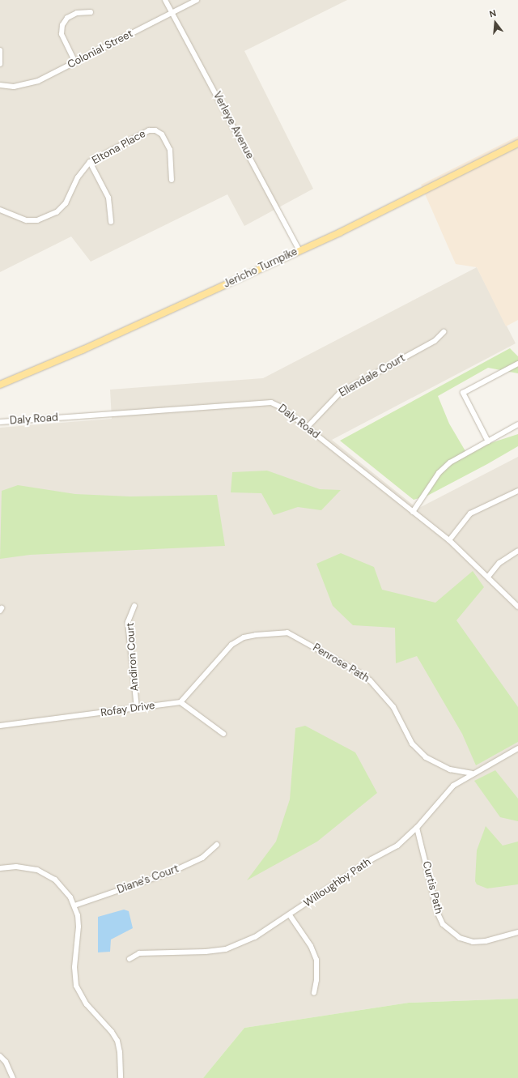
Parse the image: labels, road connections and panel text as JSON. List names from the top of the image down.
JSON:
{
  "streets": {
    "main road": ["Jericho Turnpike"],
    "street": [
      "Colonial Street",
      "Verleye Avenue",
      "Eltona Place",
      "Ellendale Court",
      "Daly Road",
      "Andiron Court",
      "Penrose Path",
      "Rofay Drive",
      "Diane's Court",
      "Willoughby Path",
      "Curtis Path"
    ]
  },
  "crossings": [
    ["Colonial Street", "Verleye Avenue"],
    ["Verleye Avenue", "Jericho Turnpike"],
    ["Ellendale Court", "Daly Road"],
    ["Andiron Court", "Rofay Drive"],
    ["Penrose Path", "Rofay Drive"],
    ["Penrose Path", "Willoughby Path"],
    ["Willoughby Path", "Curtis Path"]
  ],
  "north": "top"
}
